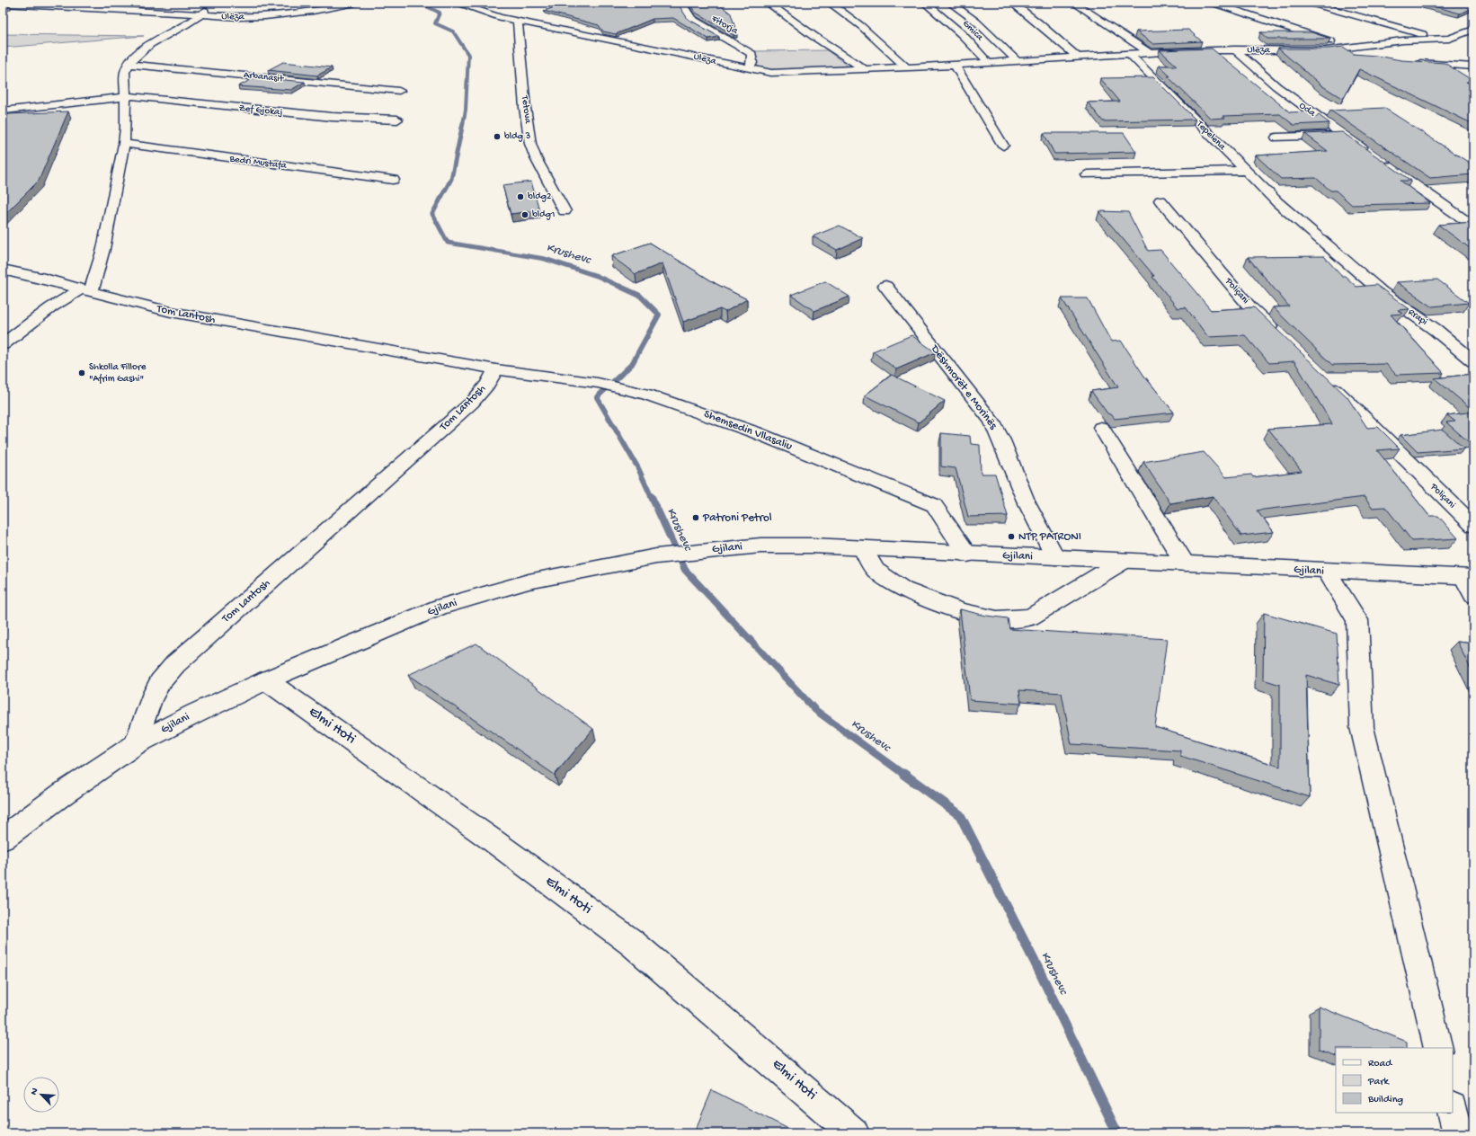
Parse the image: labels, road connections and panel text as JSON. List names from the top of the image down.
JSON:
{
  "streets": {
    "street": [
      "Ulëza",
      "Fitorja",
      "Gmica",
      "Arbanasit",
      "Tetova",
      "Oda",
      "Zef Gjokaj",
      "Tepelena",
      "Bedri Mustafa",
      "Poliçani",
      "Tom Lantosh",
      "Rrapi",
      "Dëshmorët e Morinës",
      "Shemsedin Vllasaliu",
      "Gjilani",
      "Elmi Hoti"
    ]
  },
  "crossings": [
    ["Ulëza", "Fitorja"],
    ["Ulëza", "Gmica"],
    ["Ulëza", "Tetova"],
    ["Ulëza", "Oda"],
    ["Ulëza", "Tepelena"],
    ["Tepelena", "Rrapi"],
    ["Tom Lantosh", "Shemsedin Vllasaliu"],
    ["Tom Lantosh", "Gjilani"],
    ["Dëshmorët e Morinës", "Gjilani"],
    ["Shemsedin Vllasaliu", "Gjilani"],
    ["Gjilani", "Elmi Hoti"]
  ],
  "water": ["Krushevc"],
  "places": [
    "bldg 3",
    "bldg2",
    "bldg1",
    "Shkolla Fillore \"Afrim Gashi\"",
    "Patroni Petrol",
    "NTP PATRONI"
  ],
  "legend": ["Road", "Park", "Building"],
  "north": "top left"
}
